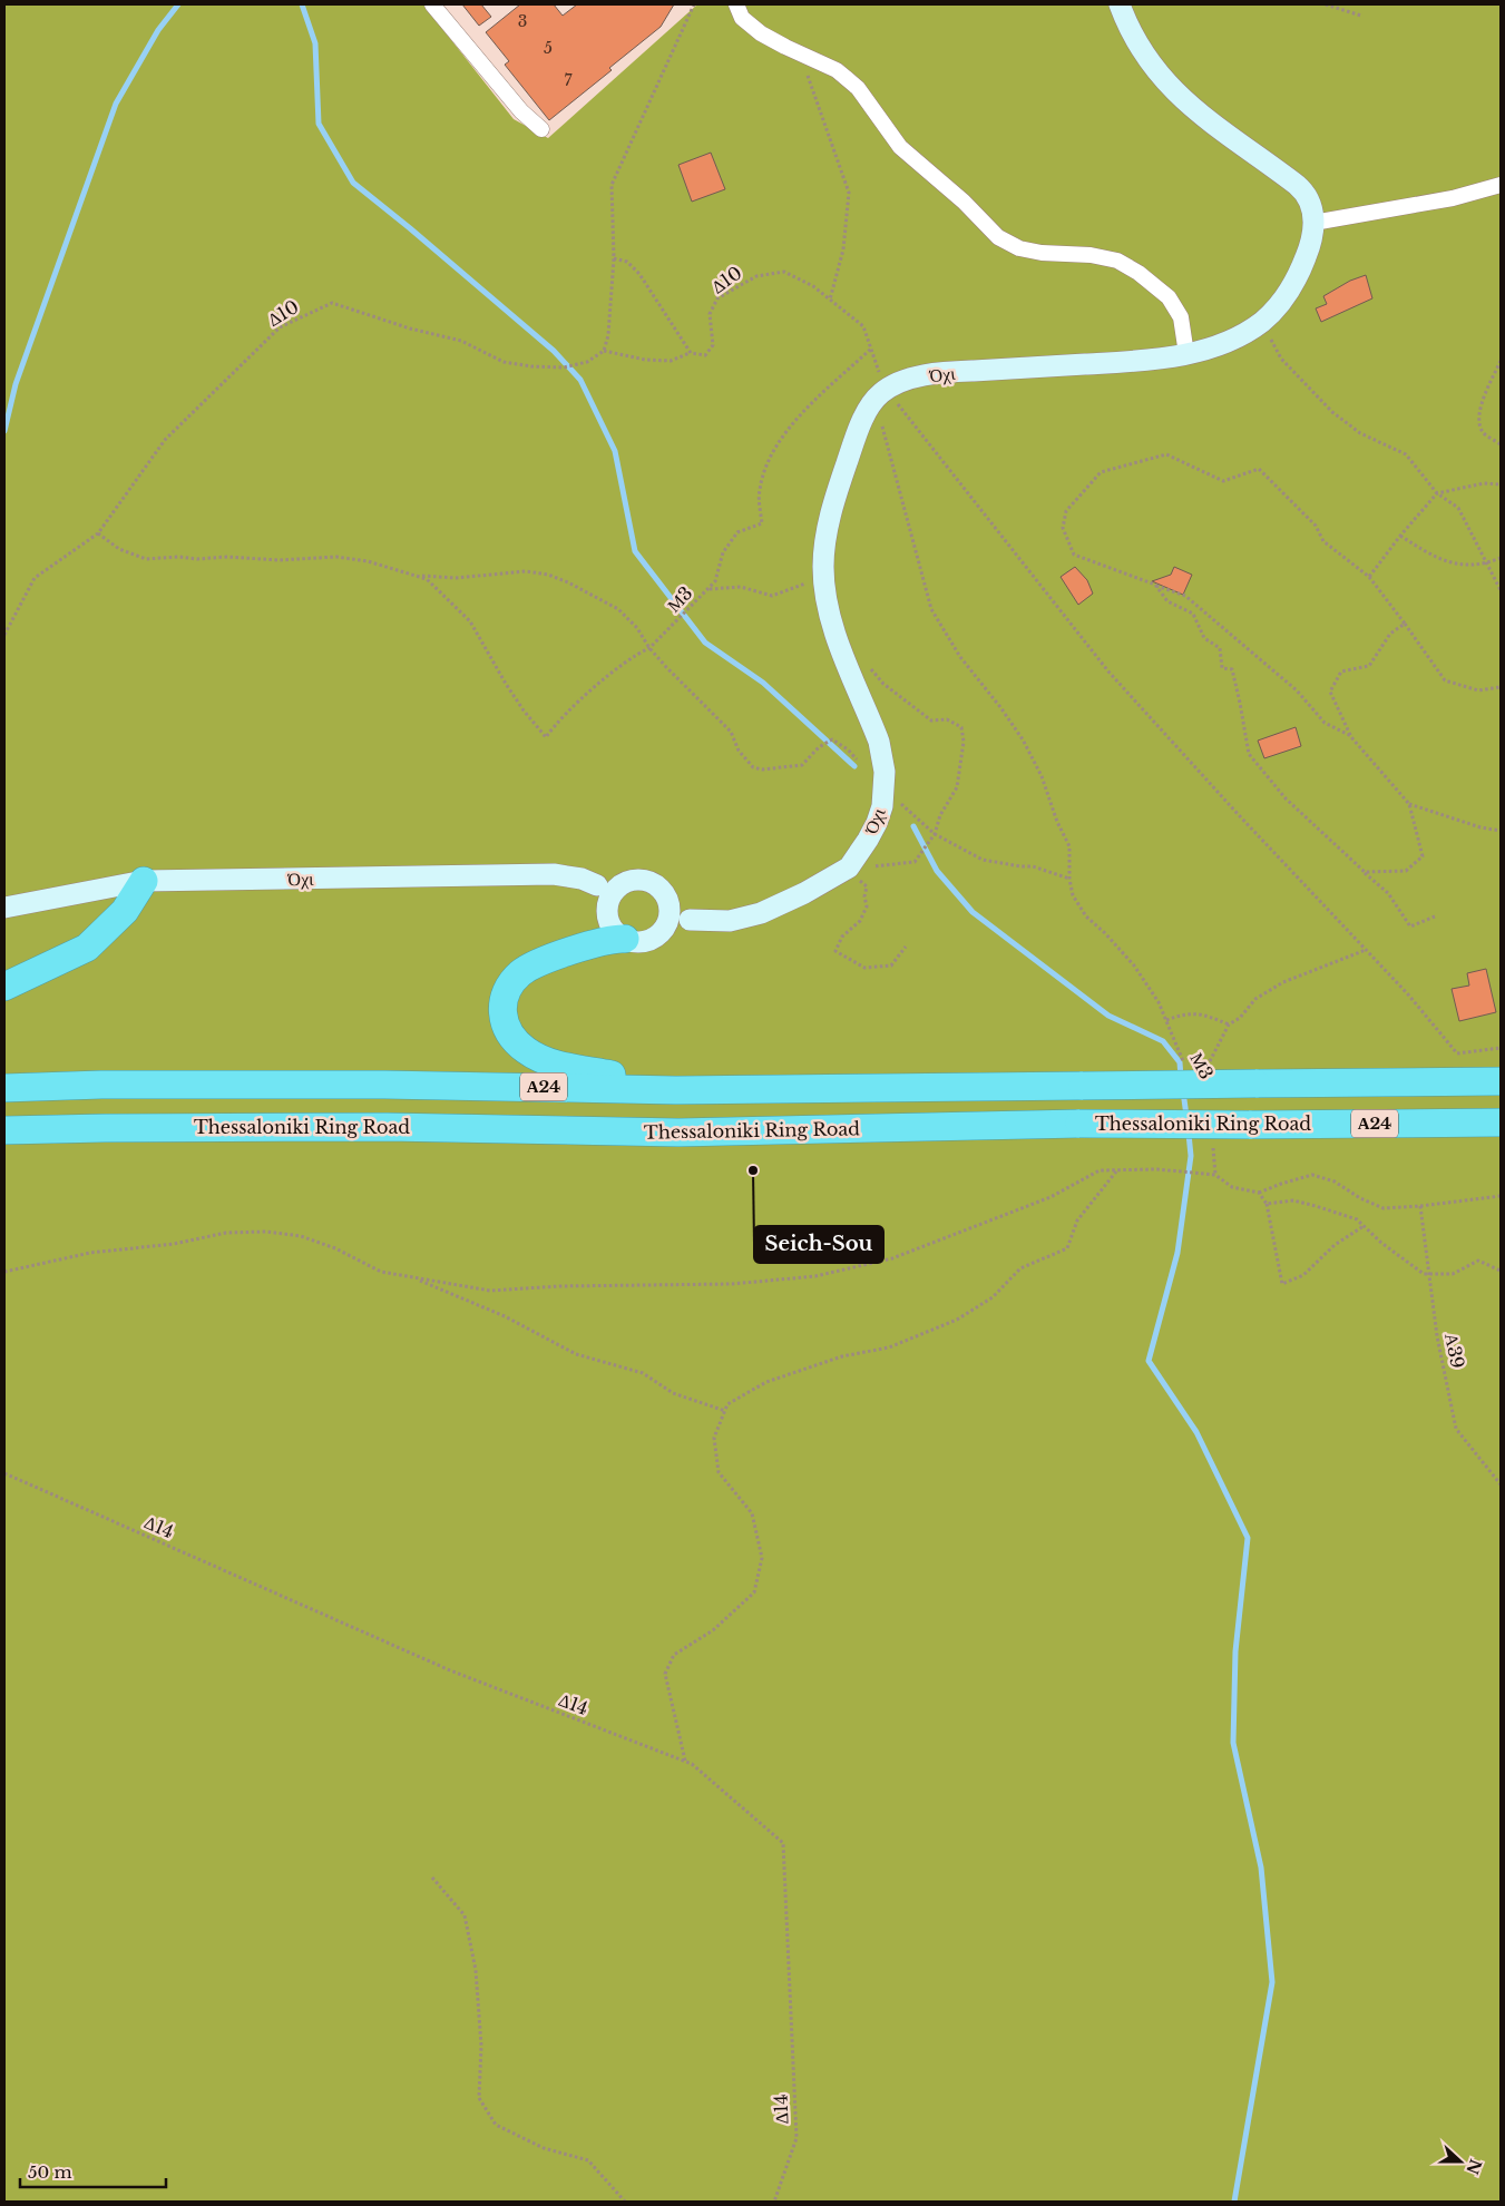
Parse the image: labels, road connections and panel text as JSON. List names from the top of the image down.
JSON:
{
  "streets": {
    "highway": ["Α24", "Thessaloniki Ring Road"],
    "main road": ["Όχι"],
    "path": [
      "Δ10",
      "Μ3",
      "Α39",
      "Δ14"
    ]
  },
  "crossings": [
    ["Δ10", "Όχι"],
    ["Δ10", "Μ3"]
  ],
  "places": ["Seich-Sou"],
  "house_numbers": ["3", "5", "7"],
  "scale_bar": "50 m",
  "north": "right"
}
